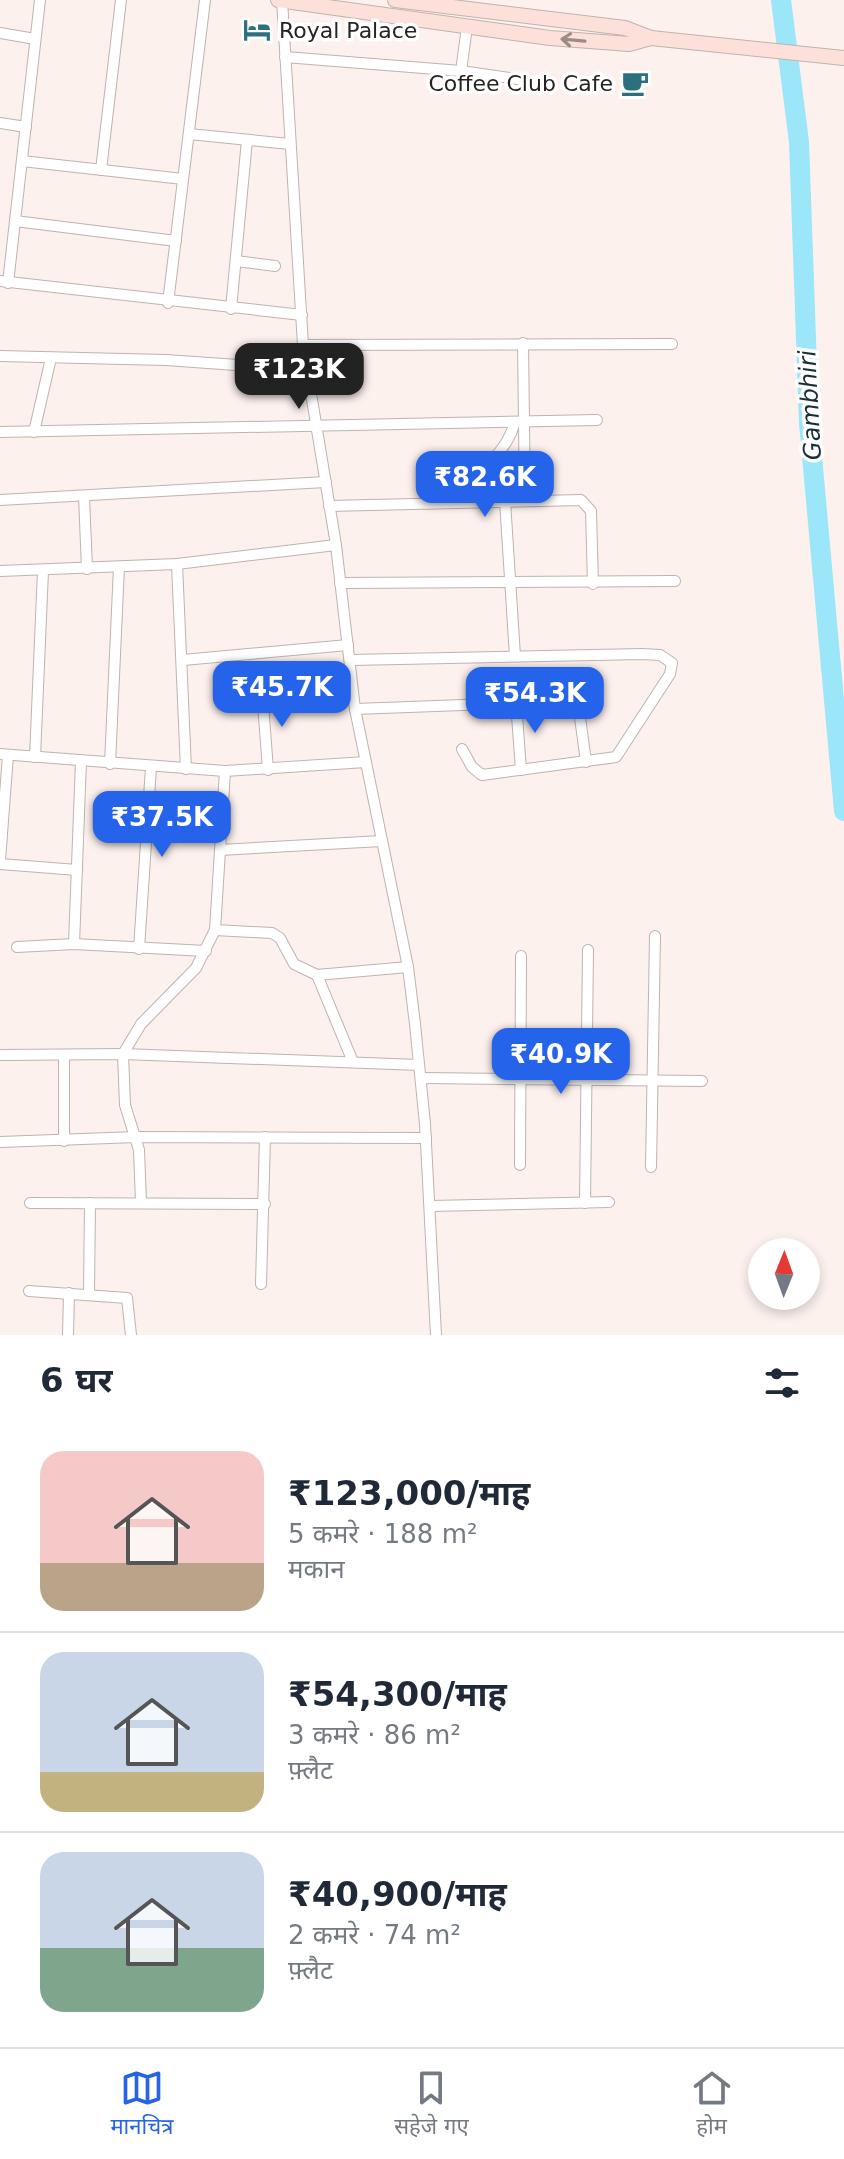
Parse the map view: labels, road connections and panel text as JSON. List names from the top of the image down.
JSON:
{
  "water": ["Gambhiri"],
  "places": {
    "hotel": ["Royal Palace"],
    "cafe": ["Coffee Club Cafe"]
  },
  "north": "top",
  "page": {
    "price": [
      "₹123K",
      "₹82.6K",
      "₹45.7K",
      "₹54.3K",
      "₹37.5K",
      "₹40.9K"
    ],
    "heading": "6 घर",
    "list": [
      {
        "name": "₹123,000/माह",
        "note": "5 कमरे · 188 m² · मकान"
      },
      {
        "name": "₹54,300/माह",
        "note": "3 कमरे · 86 m² · फ़्लैट"
      },
      {
        "name": "₹40,900/माह",
        "note": "2 कमरे · 74 m² · फ़्लैट"
      }
    ],
    "tabs": ["मानचित्र", "सहेजे गए", "होम"]
  }
}
